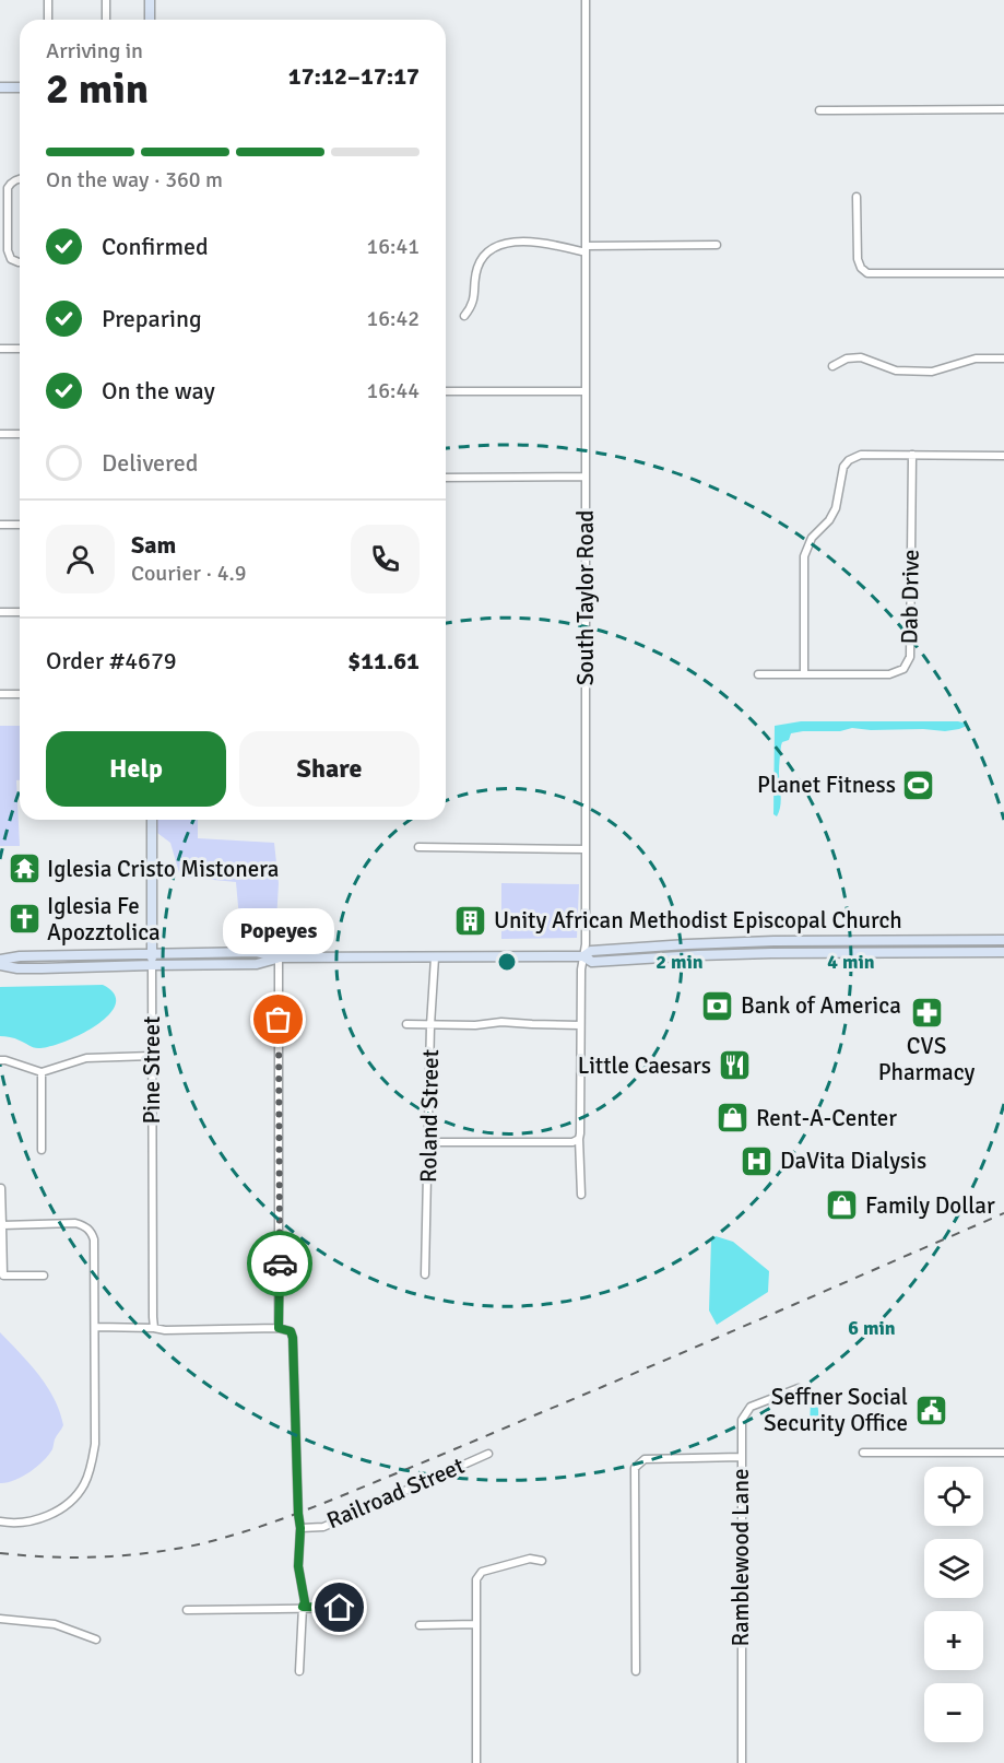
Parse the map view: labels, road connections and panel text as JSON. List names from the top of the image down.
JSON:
{
  "streets": {
    "main road": ["Pine Street"],
    "street": [
      "Dab Drive",
      "South Taylor Road",
      "Roland Street",
      "Railroad Street",
      "Ramblewood Lane"
    ]
  },
  "places": {
    "sports": ["Planet Fitness"],
    "temple": ["Iglesia Cristo Mistonera"],
    "church": ["Iglesia Fe Apozztolica"],
    "building": ["Unity African Methodist Episcopal Church"],
    "bank": ["Bank of America"],
    "pharmacy": ["CVS Pharmacy"],
    "other": ["Popeyes"],
    "restaurant": ["Little Caesars"],
    "shop": ["Rent-A-Center", "Family Dollar"],
    "hospital": ["DaVita Dialysis"],
    "public building": ["Seffner Social Security Office"]
  },
  "page": {
    "heading": ["2 min", "Arriving in", "17:12–17:17"],
    "panel": [
      "Sam",
      "Courier · 4.9",
      "Order #4679",
      "$11.61"
    ],
    "bar": "On the way · 360 m",
    "list": [
      ["Confirmed", "16:41"],
      ["Preparing", "16:42"],
      ["On the way", "16:44"],
      "Delivered"
    ],
    "buttons": ["Help", "Share"],
    "bubble": "Popeyes",
    "map_buttons": ["+", "−"]
  },
  "rings": ["2 min", "4 min", "6 min"]
}
